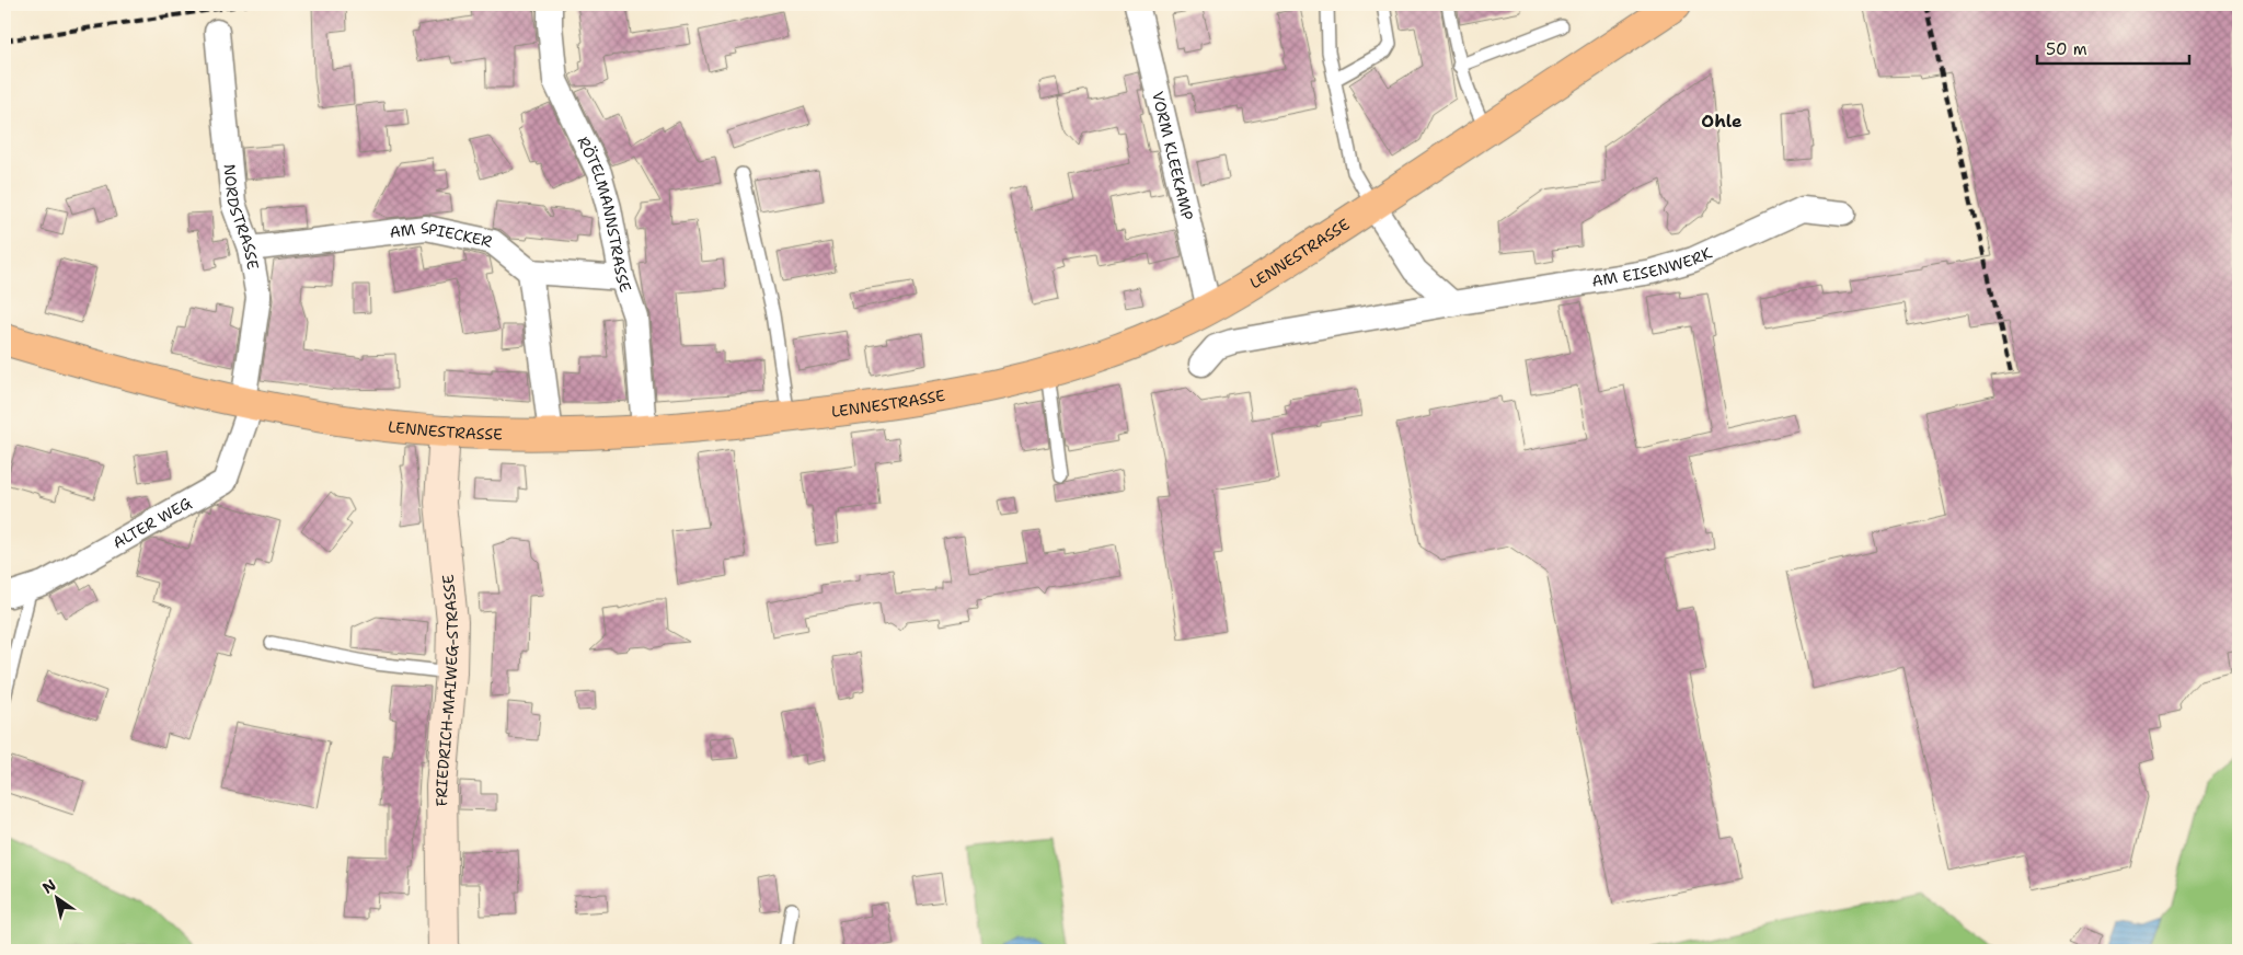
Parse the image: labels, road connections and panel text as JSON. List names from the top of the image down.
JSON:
{
  "streets": {
    "main road": ["LENNESTRASSE"],
    "street": [
      "VORM KLEEKAMP",
      "RÖTELMANNSTRASSE",
      "NORDSTRASSE",
      "AM SPIECKER",
      "AM EISENWERK",
      "ALTER WEG",
      "FRIEDRICH-MAIWEG-STRASSE"
    ]
  },
  "crossings": [
    ["VORM KLEEKAMP", "LENNESTRASSE"],
    ["RÖTELMANNSTRASSE", "LENNESTRASSE"],
    ["NORDSTRASSE", "AM SPIECKER"],
    ["NORDSTRASSE", "LENNESTRASSE"],
    ["NORDSTRASSE", "ALTER WEG"],
    ["LENNESTRASSE", "ALTER WEG"],
    ["LENNESTRASSE", "FRIEDRICH-MAIWEG-STRASSE"]
  ],
  "districts": ["Ohle"],
  "scale_bar": "50 m",
  "north": "top left"
}
